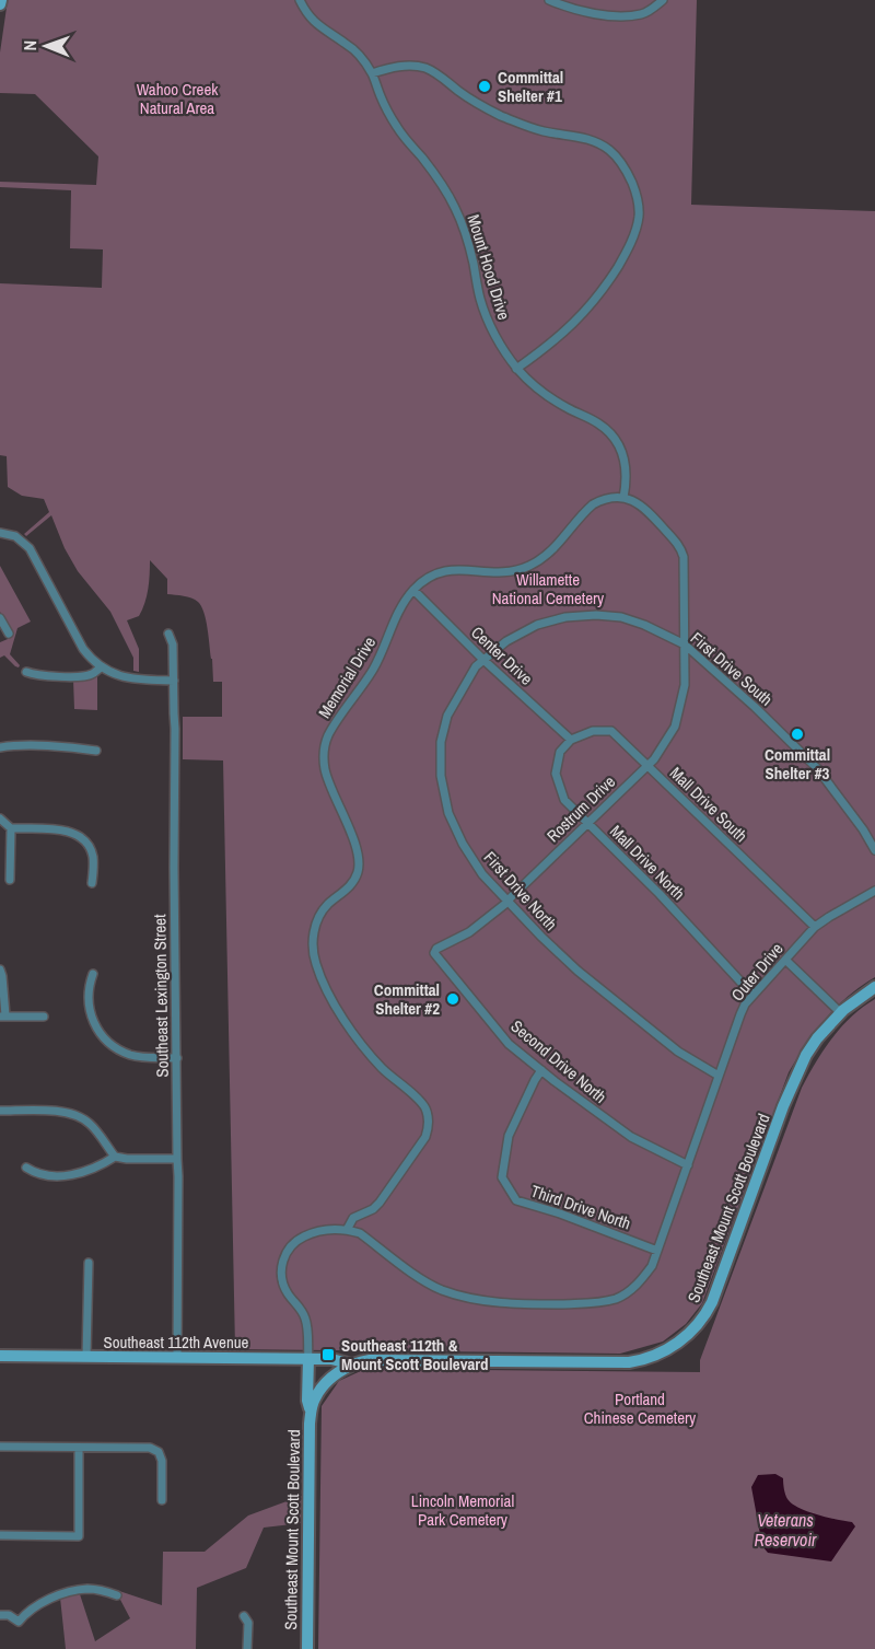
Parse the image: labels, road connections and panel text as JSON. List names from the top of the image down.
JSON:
{
  "streets": {
    "main road": ["Southeast Mount Scott Boulevard", "Southeast 112th Avenue"],
    "street": [
      "Mount Hood Drive",
      "Center Drive",
      "First Drive South",
      "Memorial Drive",
      "Mall Drive South",
      "Rostrum Drive",
      "Mall Drive North",
      "First Drive North",
      "Outer Drive",
      "Southeast Lexington Street",
      "Second Drive North",
      "Third Drive North"
    ]
  },
  "crossings": [
    ["Mount Hood Drive", "Memorial Drive"],
    ["Center Drive", "First Drive South"],
    ["Center Drive", "Memorial Drive"],
    ["Center Drive", "Mall Drive South"],
    ["Center Drive", "Mall Drive North"],
    ["Center Drive", "First Drive North"],
    ["First Drive South", "Rostrum Drive"],
    ["First Drive South", "First Drive North"],
    ["Memorial Drive", "Outer Drive"],
    ["Mall Drive South", "Rostrum Drive"],
    ["Mall Drive South", "Mall Drive North"],
    ["Mall Drive South", "Outer Drive"],
    ["Rostrum Drive", "Mall Drive North"],
    ["Rostrum Drive", "First Drive North"],
    ["Rostrum Drive", "Second Drive North"],
    ["Mall Drive North", "Outer Drive"],
    ["First Drive North", "Outer Drive"],
    ["Outer Drive", "Second Drive North"],
    ["Outer Drive", "Third Drive North"],
    ["Southeast Lexington Street", "Southeast 112th Avenue"],
    ["Second Drive North", "Third Drive North"],
    ["Southeast Mount Scott Boulevard", "Southeast 112th Avenue"]
  ],
  "water": ["Veterans Reservoir"],
  "parks": [
    "Wahoo Creek Natural Area",
    "Willamette National Cemetery",
    "Portland Chinese Cemetery",
    "Lincoln Memorial Park Cemetery"
  ],
  "places": {
    "other": ["Committal Shelter #1", "Committal Shelter #3", "Committal Shelter #2"],
    "transit": ["Southeast 112th & Mount Scott Boulevard"]
  },
  "north": "left"
}
